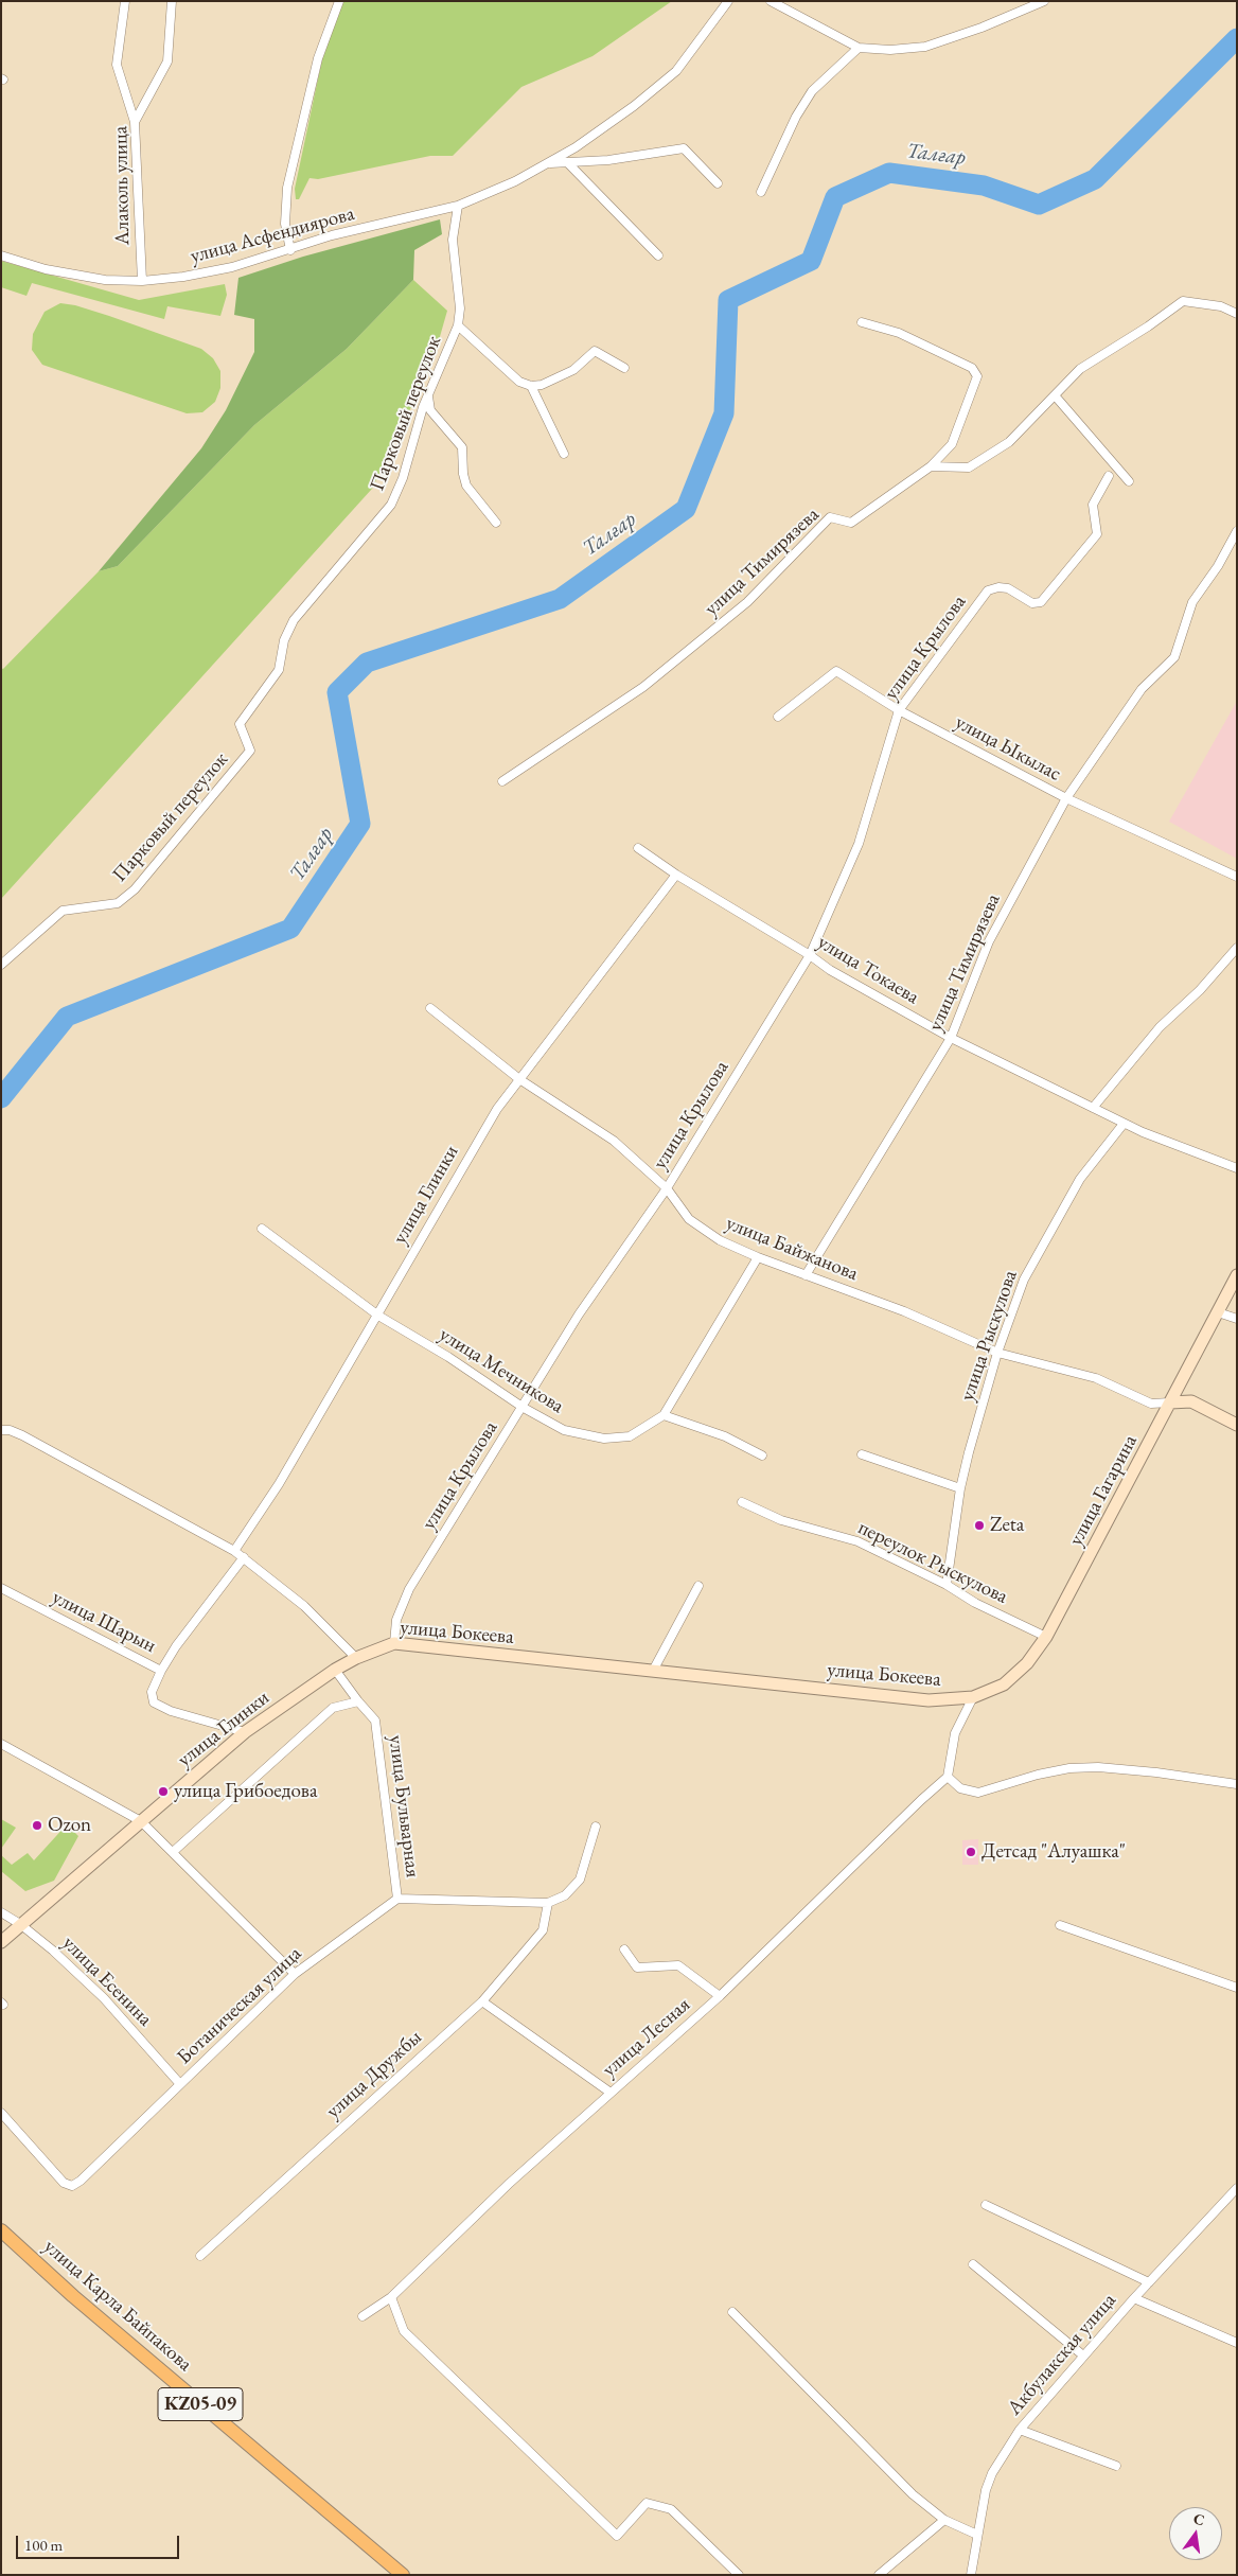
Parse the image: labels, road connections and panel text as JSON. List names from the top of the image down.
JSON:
{
  "streets": {
    "main road": [
      "улица Глинки",
      "улица Гагарина",
      "улица Бокеева",
      "улица Карла Байпакова",
      "KZ05-09"
    ],
    "street": [
      "Алаколь улица",
      "улица Асфендиярова",
      "Парковый переулок",
      "улица Тимирязева",
      "улица Крылова",
      "улица Ыкылас",
      "улица Токаева",
      "улица Байжанова",
      "улица Рыскулова",
      "улица Мечникова",
      "переулок Рыскулова",
      "улица Шарын",
      "улица Бульварная",
      "улица Есенина",
      "Ботаническая улица",
      "улица Лесная",
      "улица Дружбы",
      "Акбулакская улица"
    ]
  },
  "crossings": [
    ["Алаколь улица", "улица Асфендиярова"],
    ["улица Асфендиярова", "Парковый переулок"],
    ["улица Тимирязева", "улица Ыкылас"],
    ["улица Тимирязева", "улица Токаева"],
    ["улица Тимирязева", "улица Байжанова"],
    ["улица Крылова", "улица Ыкылас"],
    ["улица Крылова", "улица Токаева"],
    ["улица Крылова", "улица Байжанова"],
    ["улица Крылова", "улица Мечникова"],
    ["улица Крылова", "улица Бокеева"],
    ["улица Токаева", "улица Глинки"],
    ["улица Токаева", "улица Рыскулова"],
    ["улица Глинки", "улица Байжанова"],
    ["улица Глинки", "улица Мечникова"],
    ["улица Глинки", "улица Шарын"],
    ["улица Глинки", "улица Бокеева"],
    ["улица Глинки", "улица Бульварная"],
    ["улица Глинки", "улица Есенина"],
    ["улица Байжанова", "улица Рыскулова"],
    ["улица Байжанова", "улица Мечникова"],
    ["улица Байжанова", "улица Гагарина"],
    ["улица Рыскулова", "переулок Рыскулова"],
    ["улица Гагарина", "переулок Рыскулова"],
    ["улица Гагарина", "улица Бокеева"],
    ["улица Бульварная", "Ботаническая улица"],
    ["улица Есенина", "Ботаническая улица"]
  ],
  "water": ["Талғар"],
  "places": [
    "Zeta",
    "улица Грибоедова",
    "Ozon",
    "Детсад \"Алуашка\""
  ],
  "scale_bar": "100 m",
  "north": "top"
}
